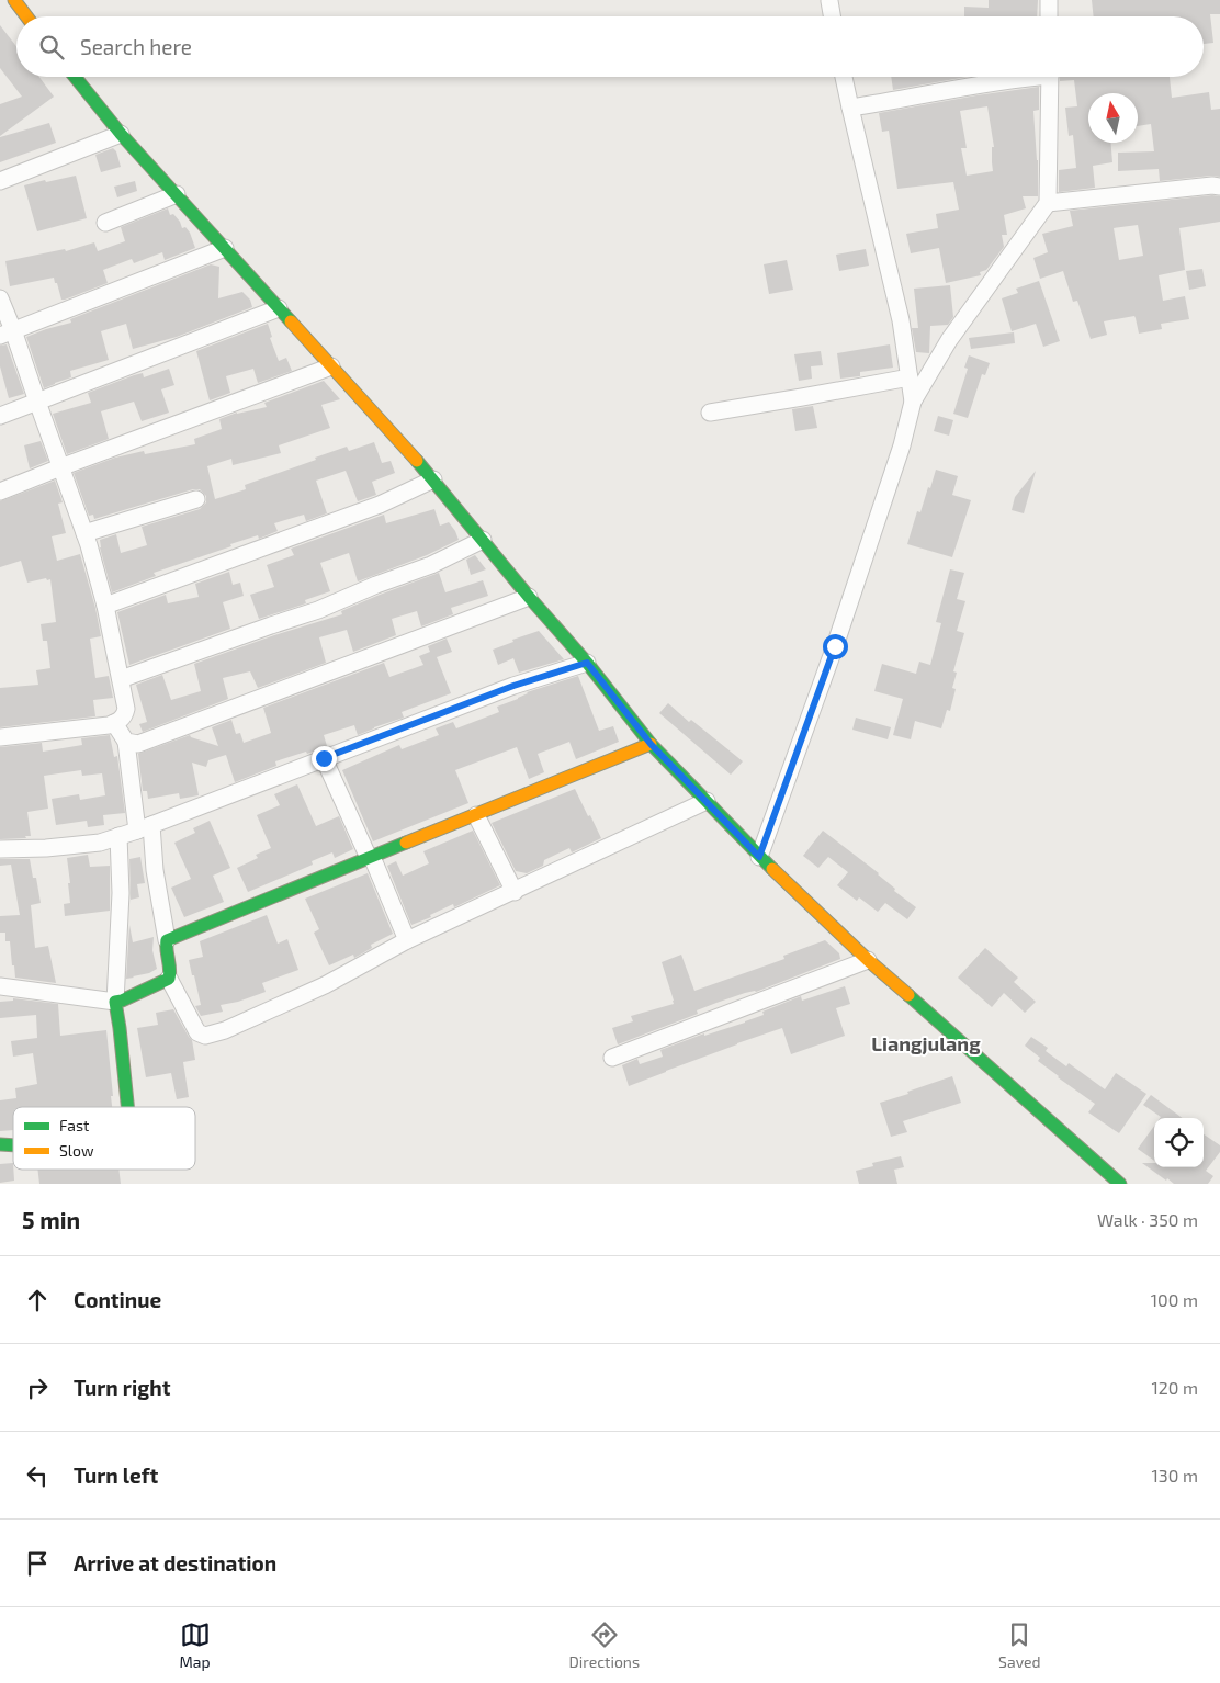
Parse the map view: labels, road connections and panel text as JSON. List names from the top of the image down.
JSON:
{
  "districts": ["Liangjulang"],
  "legend": ["Fast", "Slow"],
  "north": "top",
  "page": {
    "search": "Search here",
    "heading": ["5 min", "Walk · 350 m"],
    "list": [
      ["Continue", "100 m"],
      ["Turn right", "120 m"],
      ["Turn left", "130 m"],
      "Arrive at destination"
    ],
    "nav": ["Map", "Directions", "Saved"]
  }
}
